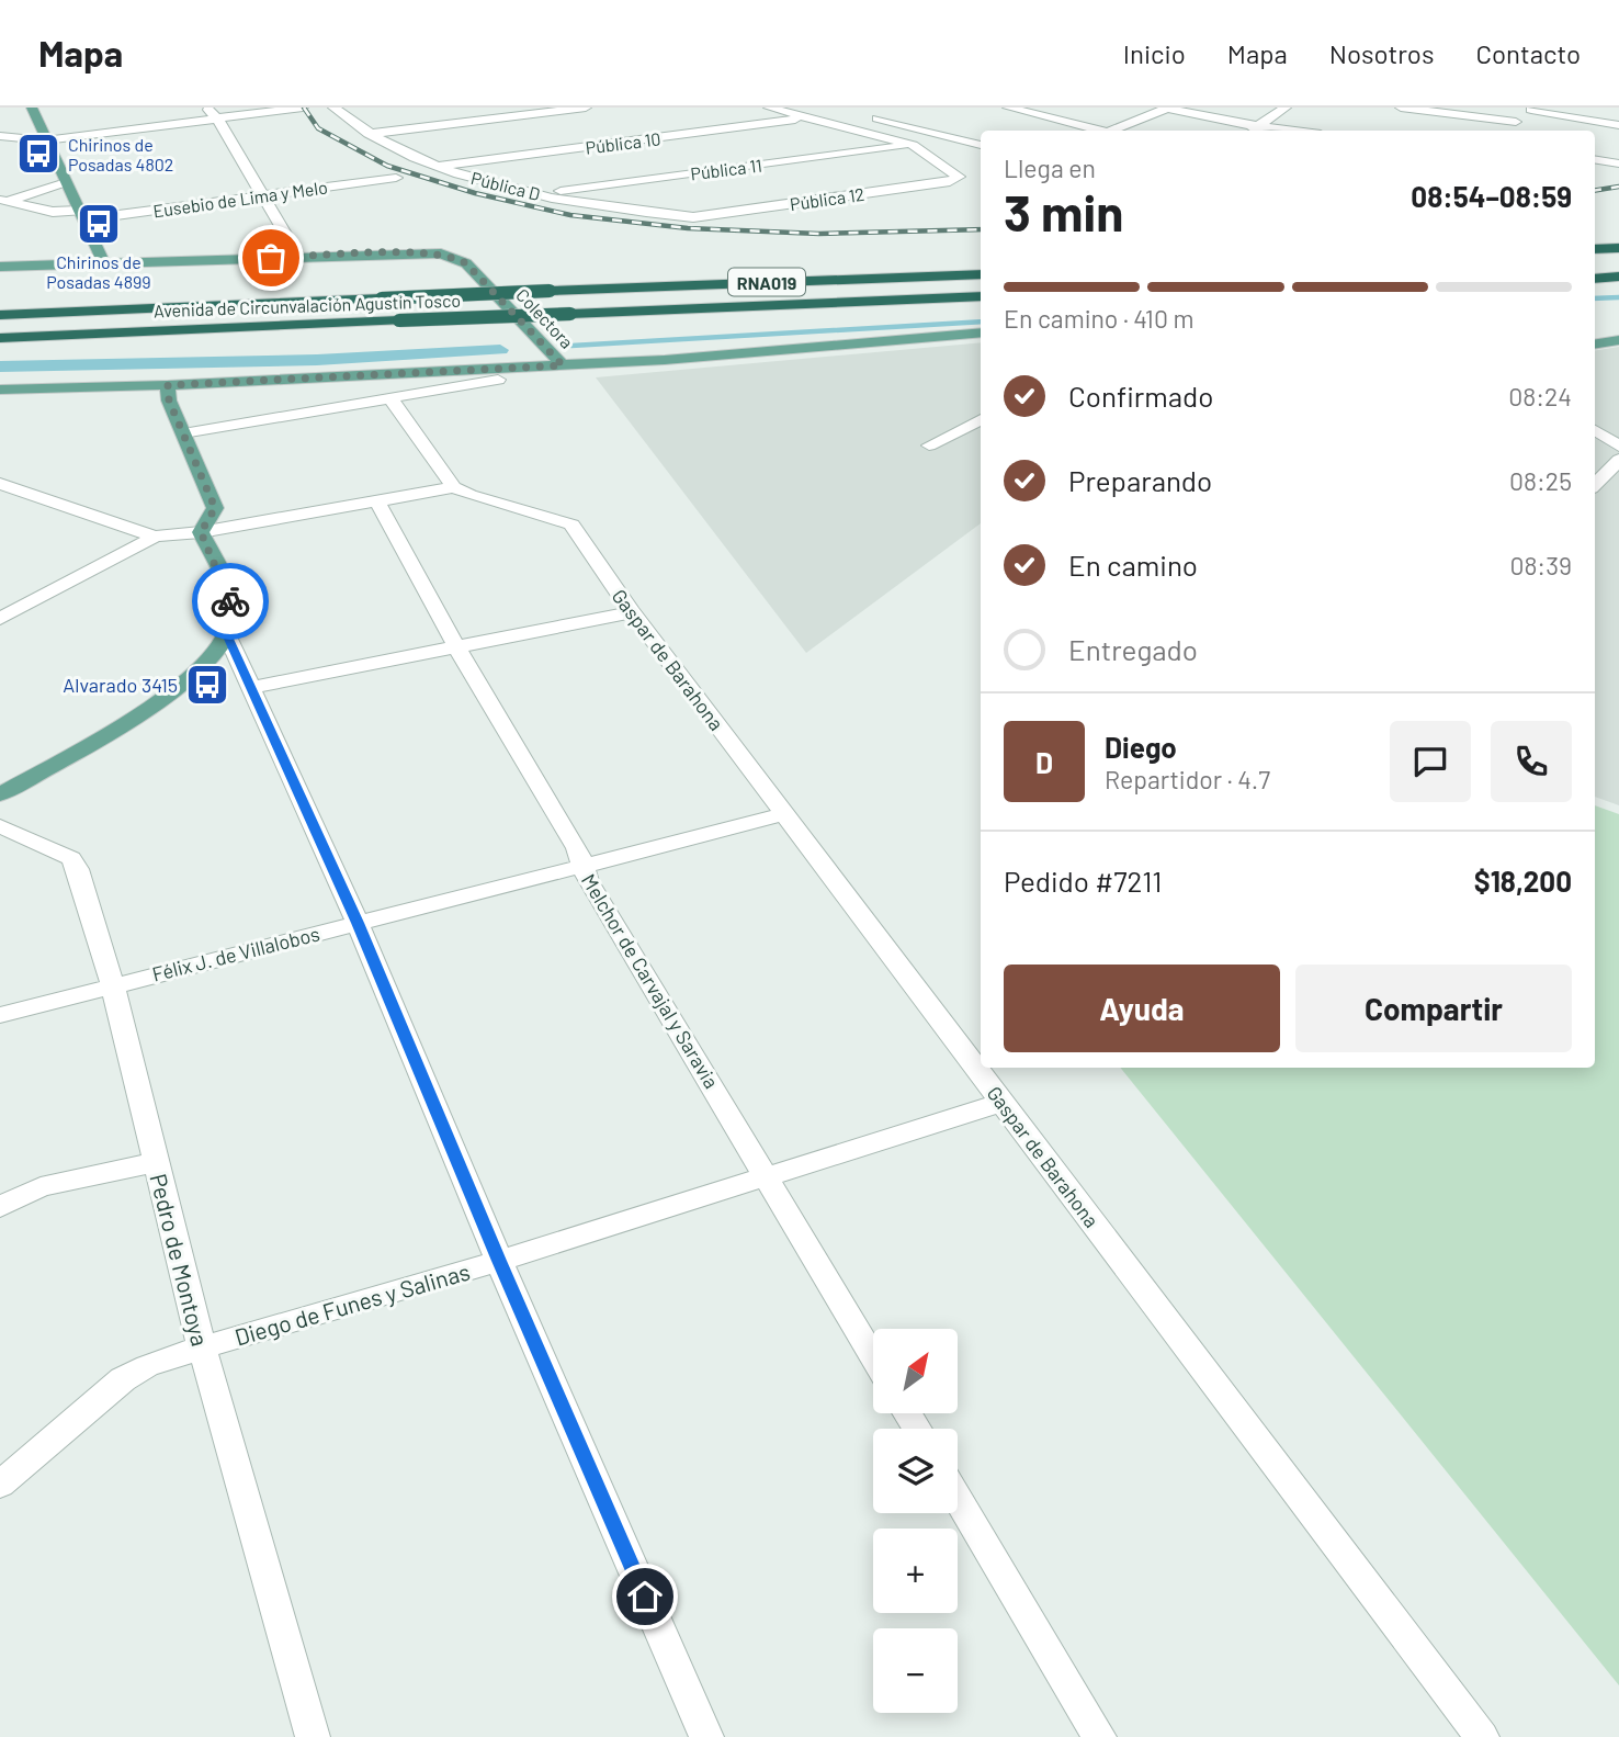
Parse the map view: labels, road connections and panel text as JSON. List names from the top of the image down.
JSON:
{
  "streets": {
    "highway": ["RNA019", "Avenida de Circunvalación Agustín Tosco"],
    "main road": ["Colectora"],
    "street": [
      "Pública 10",
      "Pública 11",
      "Pública D",
      "Eusebio de Lima y Melo",
      "Pública 12",
      "Gaspar de Barahona",
      "Félix J. de Villalobos",
      "Melchor de Carvajal y Saravia",
      "Pedro de Montoya",
      "Diego de Funes y Salinas"
    ]
  },
  "crossings": [
    ["Pública 10", "Pública D"],
    ["Pública 11", "Pública D"],
    ["Pública 11", "Pública 12"],
    ["Pública D", "Pública 12"],
    ["Gaspar de Barahona", "Félix J. de Villalobos"],
    ["Gaspar de Barahona", "Diego de Funes y Salinas"],
    ["Félix J. de Villalobos", "Melchor de Carvajal y Saravia"],
    ["Félix J. de Villalobos", "Pedro de Montoya"],
    ["Melchor de Carvajal y Saravia", "Diego de Funes y Salinas"],
    ["Pedro de Montoya", "Diego de Funes y Salinas"]
  ],
  "places": {
    "bus stop": ["Chirinos de Posadas 4802", "Chirinos de Posadas 4899", "Alvarado 3415"]
  },
  "north": "top right",
  "page": {
    "header": "Mapa",
    "nav": [
      "Inicio",
      "Mapa",
      "Nosotros",
      "Contacto"
    ],
    "heading": ["3 min", "Llega en", "08:54–08:59"],
    "panel": [
      "Diego",
      "Repartidor · 4.7",
      "Pedido #7211",
      "$18,200"
    ],
    "bar": "En camino · 410 m",
    "list": [
      ["Confirmado", "08:24"],
      ["Preparando", "08:25"],
      ["En camino", "08:39"],
      "Entregado"
    ],
    "round": "D",
    "buttons": ["Ayuda", "Compartir"],
    "map_buttons": ["+", "−"]
  }
}
